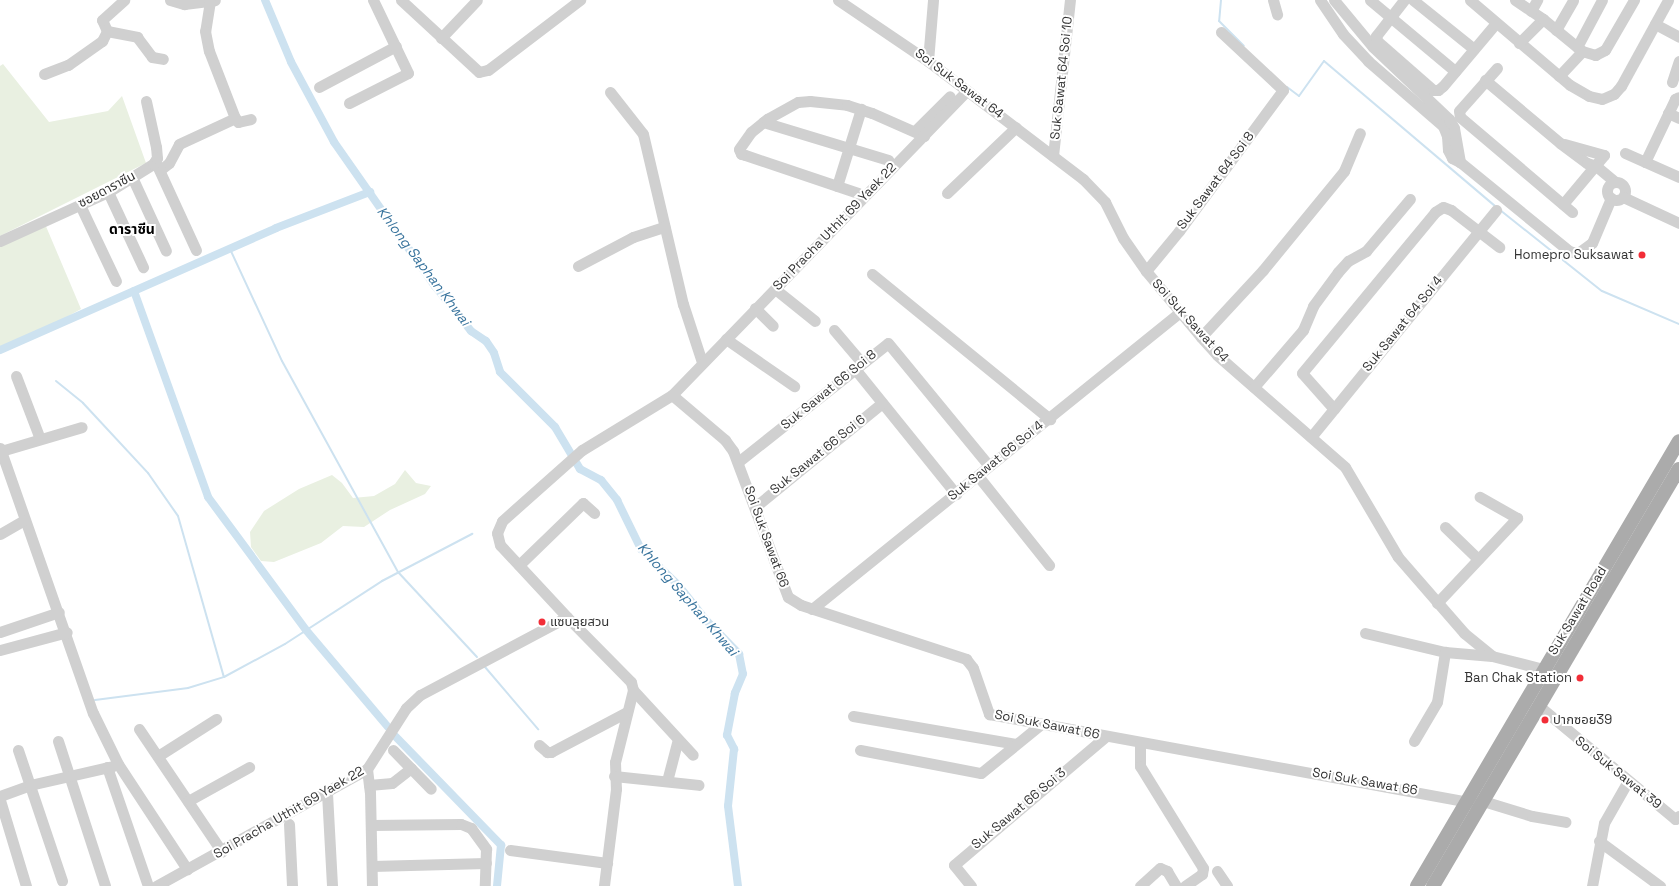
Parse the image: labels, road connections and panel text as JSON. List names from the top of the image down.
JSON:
{
  "streets": {
    "main road": ["Suk Sawat Road"],
    "street": [
      "Suk Sawat 64 Soi 10",
      "Soi Suk Sawat 64",
      "Suk Sawat 64 Soi 8",
      "ซอยดาราซีน",
      "Soi Pracha Uthit 69 Yaek 22",
      "Suk Sawat 64 Soi 4",
      "Suk Sawat 66 Soi 8",
      "Suk Sawat 66 Soi 6",
      "Suk Sawat 66 Soi 4",
      "Soi Suk Sawat 66",
      "Soi Suk Sawat 39",
      "Suk Sawat 66 Soi 3"
    ]
  },
  "crossings": [
    ["Suk Sawat 64 Soi 10", "Soi Suk Sawat 64"],
    ["Soi Suk Sawat 64", "Suk Sawat 64 Soi 8"],
    ["Soi Suk Sawat 64", "Soi Pracha Uthit 69 Yaek 22"],
    ["Soi Suk Sawat 64", "Suk Sawat 64 Soi 4"],
    ["Soi Suk Sawat 64", "Suk Sawat 66 Soi 4"],
    ["Soi Suk Sawat 64", "Suk Sawat Road"],
    ["Soi Pracha Uthit 69 Yaek 22", "Soi Suk Sawat 66"],
    ["Suk Sawat 66 Soi 8", "Suk Sawat 66 Soi 4"],
    ["Suk Sawat 66 Soi 8", "Soi Suk Sawat 66"],
    ["Suk Sawat 66 Soi 6", "Soi Suk Sawat 66"],
    ["Suk Sawat 66 Soi 4", "Soi Suk Sawat 66"],
    ["Soi Suk Sawat 66", "Suk Sawat Road"],
    ["Soi Suk Sawat 66", "Suk Sawat 66 Soi 3"],
    ["Suk Sawat Road", "Soi Suk Sawat 39"]
  ],
  "districts": ["ดาราซีน"],
  "water": ["Khlong Saphan Khwai"],
  "places": [
    "Homepro Suksawat",
    "แซบลุยสวน",
    "Ban Chak Station",
    "ปากซอย39"
  ]
}
